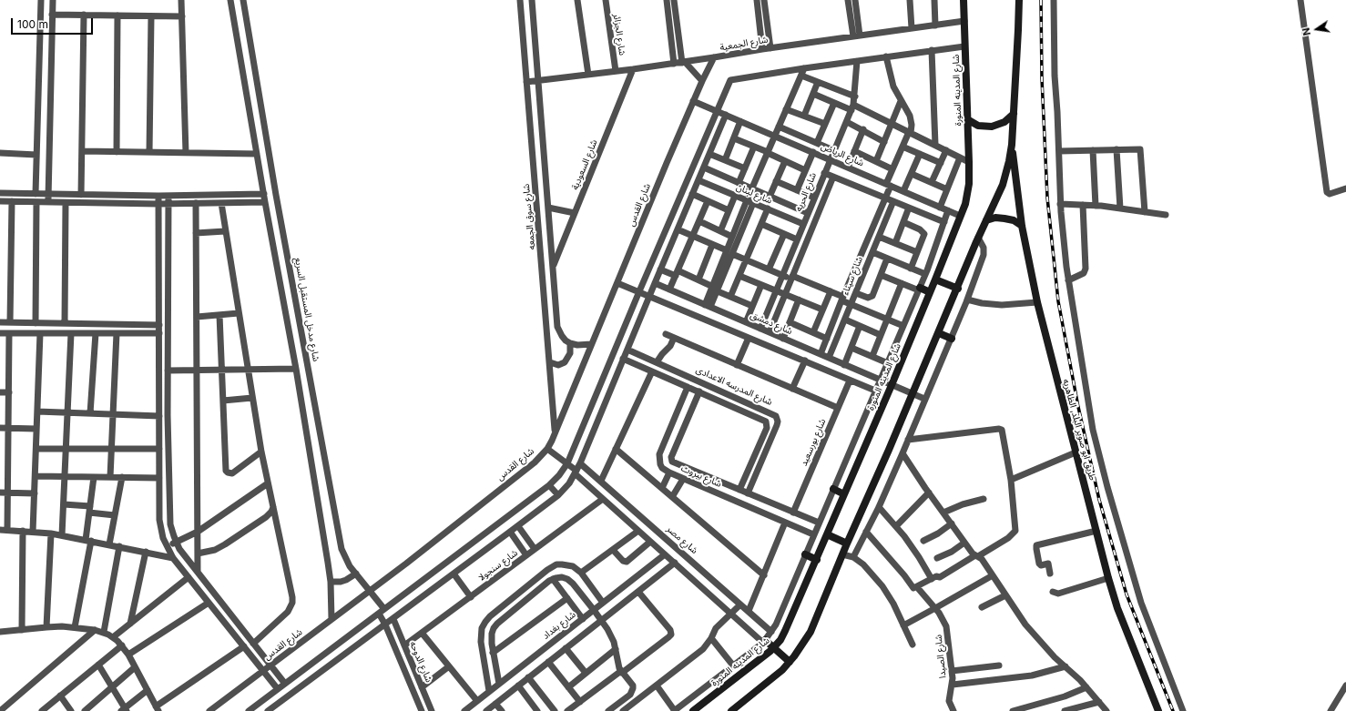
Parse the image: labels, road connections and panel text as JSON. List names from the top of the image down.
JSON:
{
  "streets": {
    "main road": ["شارع المدينه المنورة", "طريق ابو صوير البلد, الظاهريه"],
    "street": [
      "شارع الجزائر",
      "شارع الجمعية",
      "شارع الرياض",
      "شارع السعودية",
      "شارع الحريه",
      "شارع لبنان",
      "شارع القدس",
      "شارع سوق الجمعه",
      "شارع سيناء",
      "شارع مدخل المستقبل السريع",
      "شارع دمشق",
      "شارع المدرسه الاعدادى",
      "شارع بورسعيد",
      "شارع بيروت",
      "شارع مصر",
      "شارع سنجولا",
      "شارع بغداد",
      "شارع الصيدا",
      "شارع الدوحه"
    ]
  },
  "crossings": [
    ["شارع الجزائر", "شارع الجمعية"],
    ["شارع الجمعية", "شارع المدينه المنورة"],
    ["شارع الجمعية", "شارع السعودية"],
    ["شارع الجمعية", "شارع القدس"],
    ["شارع الجمعية", "شارع سوق الجمعه"],
    ["شارع المدينه المنورة", "شارع الرياض"],
    ["شارع المدينه المنورة", "شارع دمشق"],
    ["شارع الرياض", "شارع الحريه"],
    ["شارع الرياض", "شارع القدس"],
    ["شارع الرياض", "شارع سيناء"],
    ["شارع الحريه", "شارع لبنان"],
    ["شارع الحريه", "شارع دمشق"],
    ["شارع القدس", "شارع سوق الجمعه"],
    ["شارع القدس", "شارع مدخل المستقبل السريع"],
    ["شارع سيناء", "شارع دمشق"],
    ["شارع مدخل المستقبل السريع", "شارع الدوحه"],
    ["شارع المدرسه الاعدادى", "شارع بيروت"],
    ["شارع بورسعيد", "شارع بيروت"],
    ["شارع سنجولا", "شارع الدوحه"]
  ],
  "scale_bar": "100 m",
  "north": "left"
}
